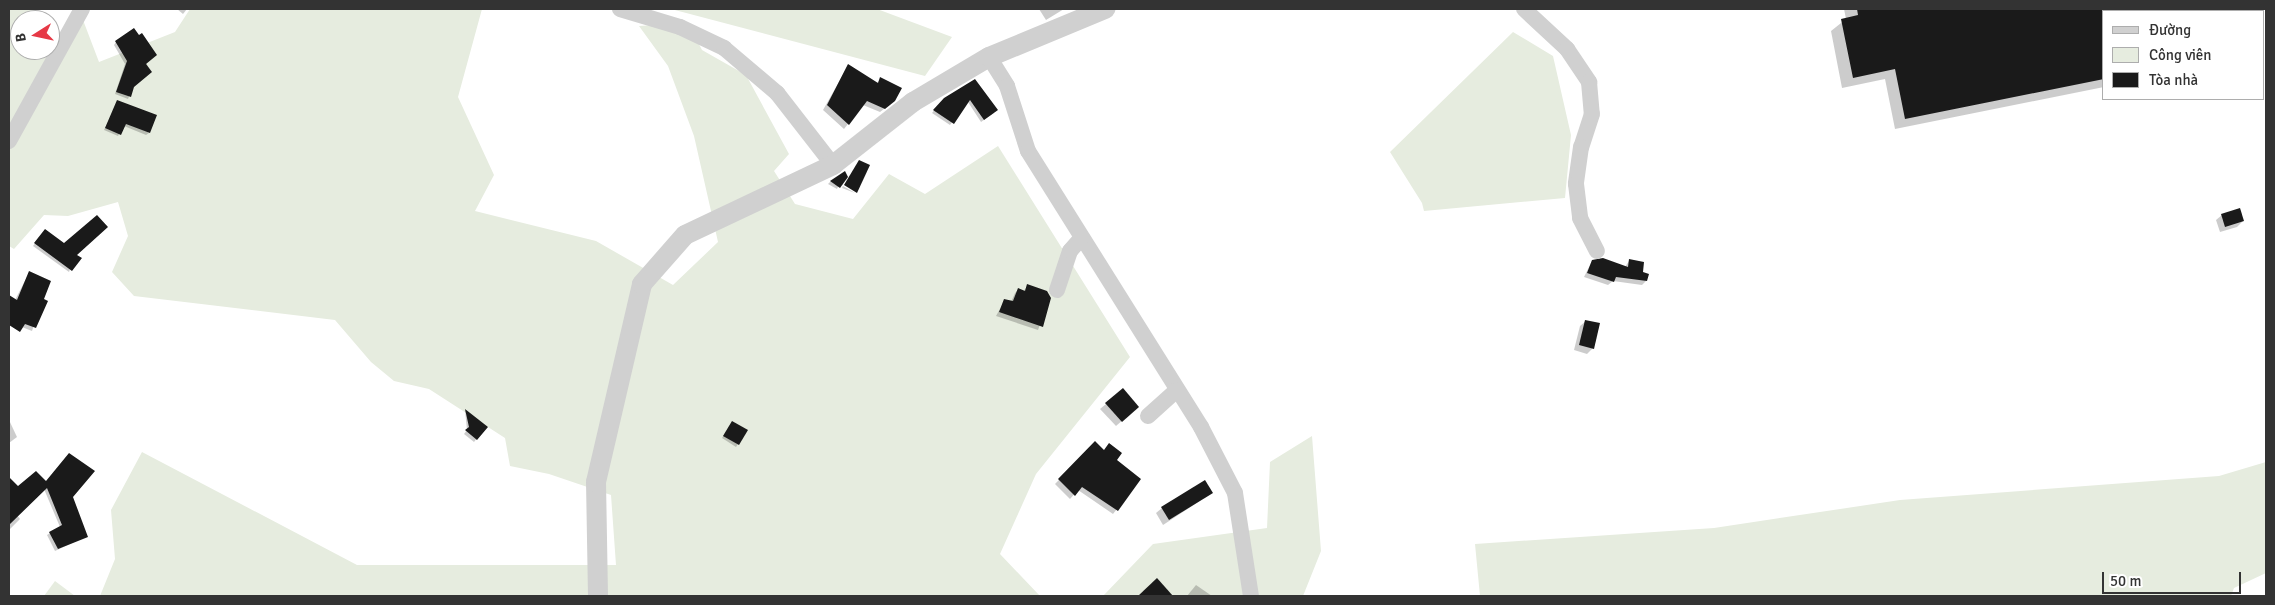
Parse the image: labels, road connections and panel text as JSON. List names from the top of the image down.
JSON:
{
  "legend": ["Đường", "Công viên", "Tòa nhà"],
  "scale_bar": "50 m",
  "north": "left"
}
